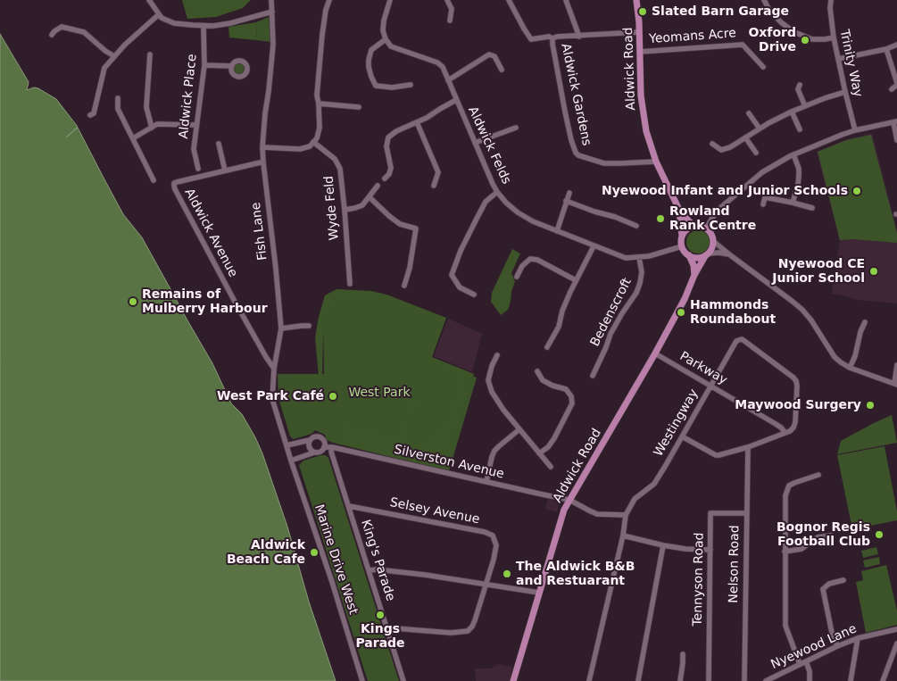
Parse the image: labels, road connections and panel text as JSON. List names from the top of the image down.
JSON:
{
  "streets": {
    "main road": ["Aldwick Road"],
    "street": [
      "Yeomans Acre",
      "Trinity Way",
      "Aldwick Gardens",
      "Aldwick Place",
      "Aldwick Felds",
      "Wyde Feld",
      "Fish Lane",
      "Aldwick Avenue",
      "Bedenscroft",
      "Parkway",
      "Westingway",
      "Silverston Avenue",
      "Selsey Avenue",
      "Marine Drive West",
      "King's Parade",
      "Nelson Road",
      "Tennyson Road",
      "Nyewood Lane"
    ]
  },
  "crossings": [
    ["Yeomans Acre", "Aldwick Road"],
    ["Aldwick Road", "Aldwick Gardens"],
    ["Aldwick Road", "Aldwick Felds"],
    ["Aldwick Road", "Parkway"],
    ["Aldwick Road", "Silverston Avenue"],
    ["Aldwick Felds", "Bedenscroft"],
    ["Fish Lane", "Aldwick Avenue"],
    ["Fish Lane", "Marine Drive West"],
    ["Parkway", "Westingway"],
    ["Westingway", "Silverston Avenue"],
    ["Silverston Avenue", "Marine Drive West"],
    ["Silverston Avenue", "King's Parade"],
    ["Selsey Avenue", "King's Parade"],
    ["Nelson Road", "Tennyson Road"]
  ],
  "parks": ["West Park"],
  "places": [
    "Slated Barn Garage",
    "Oxford Drive",
    "Nyewood Infant and Junior Schools",
    "Rowland Rank Centre",
    "Nyewood CE Junior School",
    "Remains of Mulberry Harbour",
    "Hammonds Roundabout",
    "West Park Café",
    "Maywood Surgery",
    "Bognor Regis Football Club",
    "Aldwick Beach Cafe",
    "The Aldwick B&B and Restuarant",
    "Kings Parade"
  ]
}
